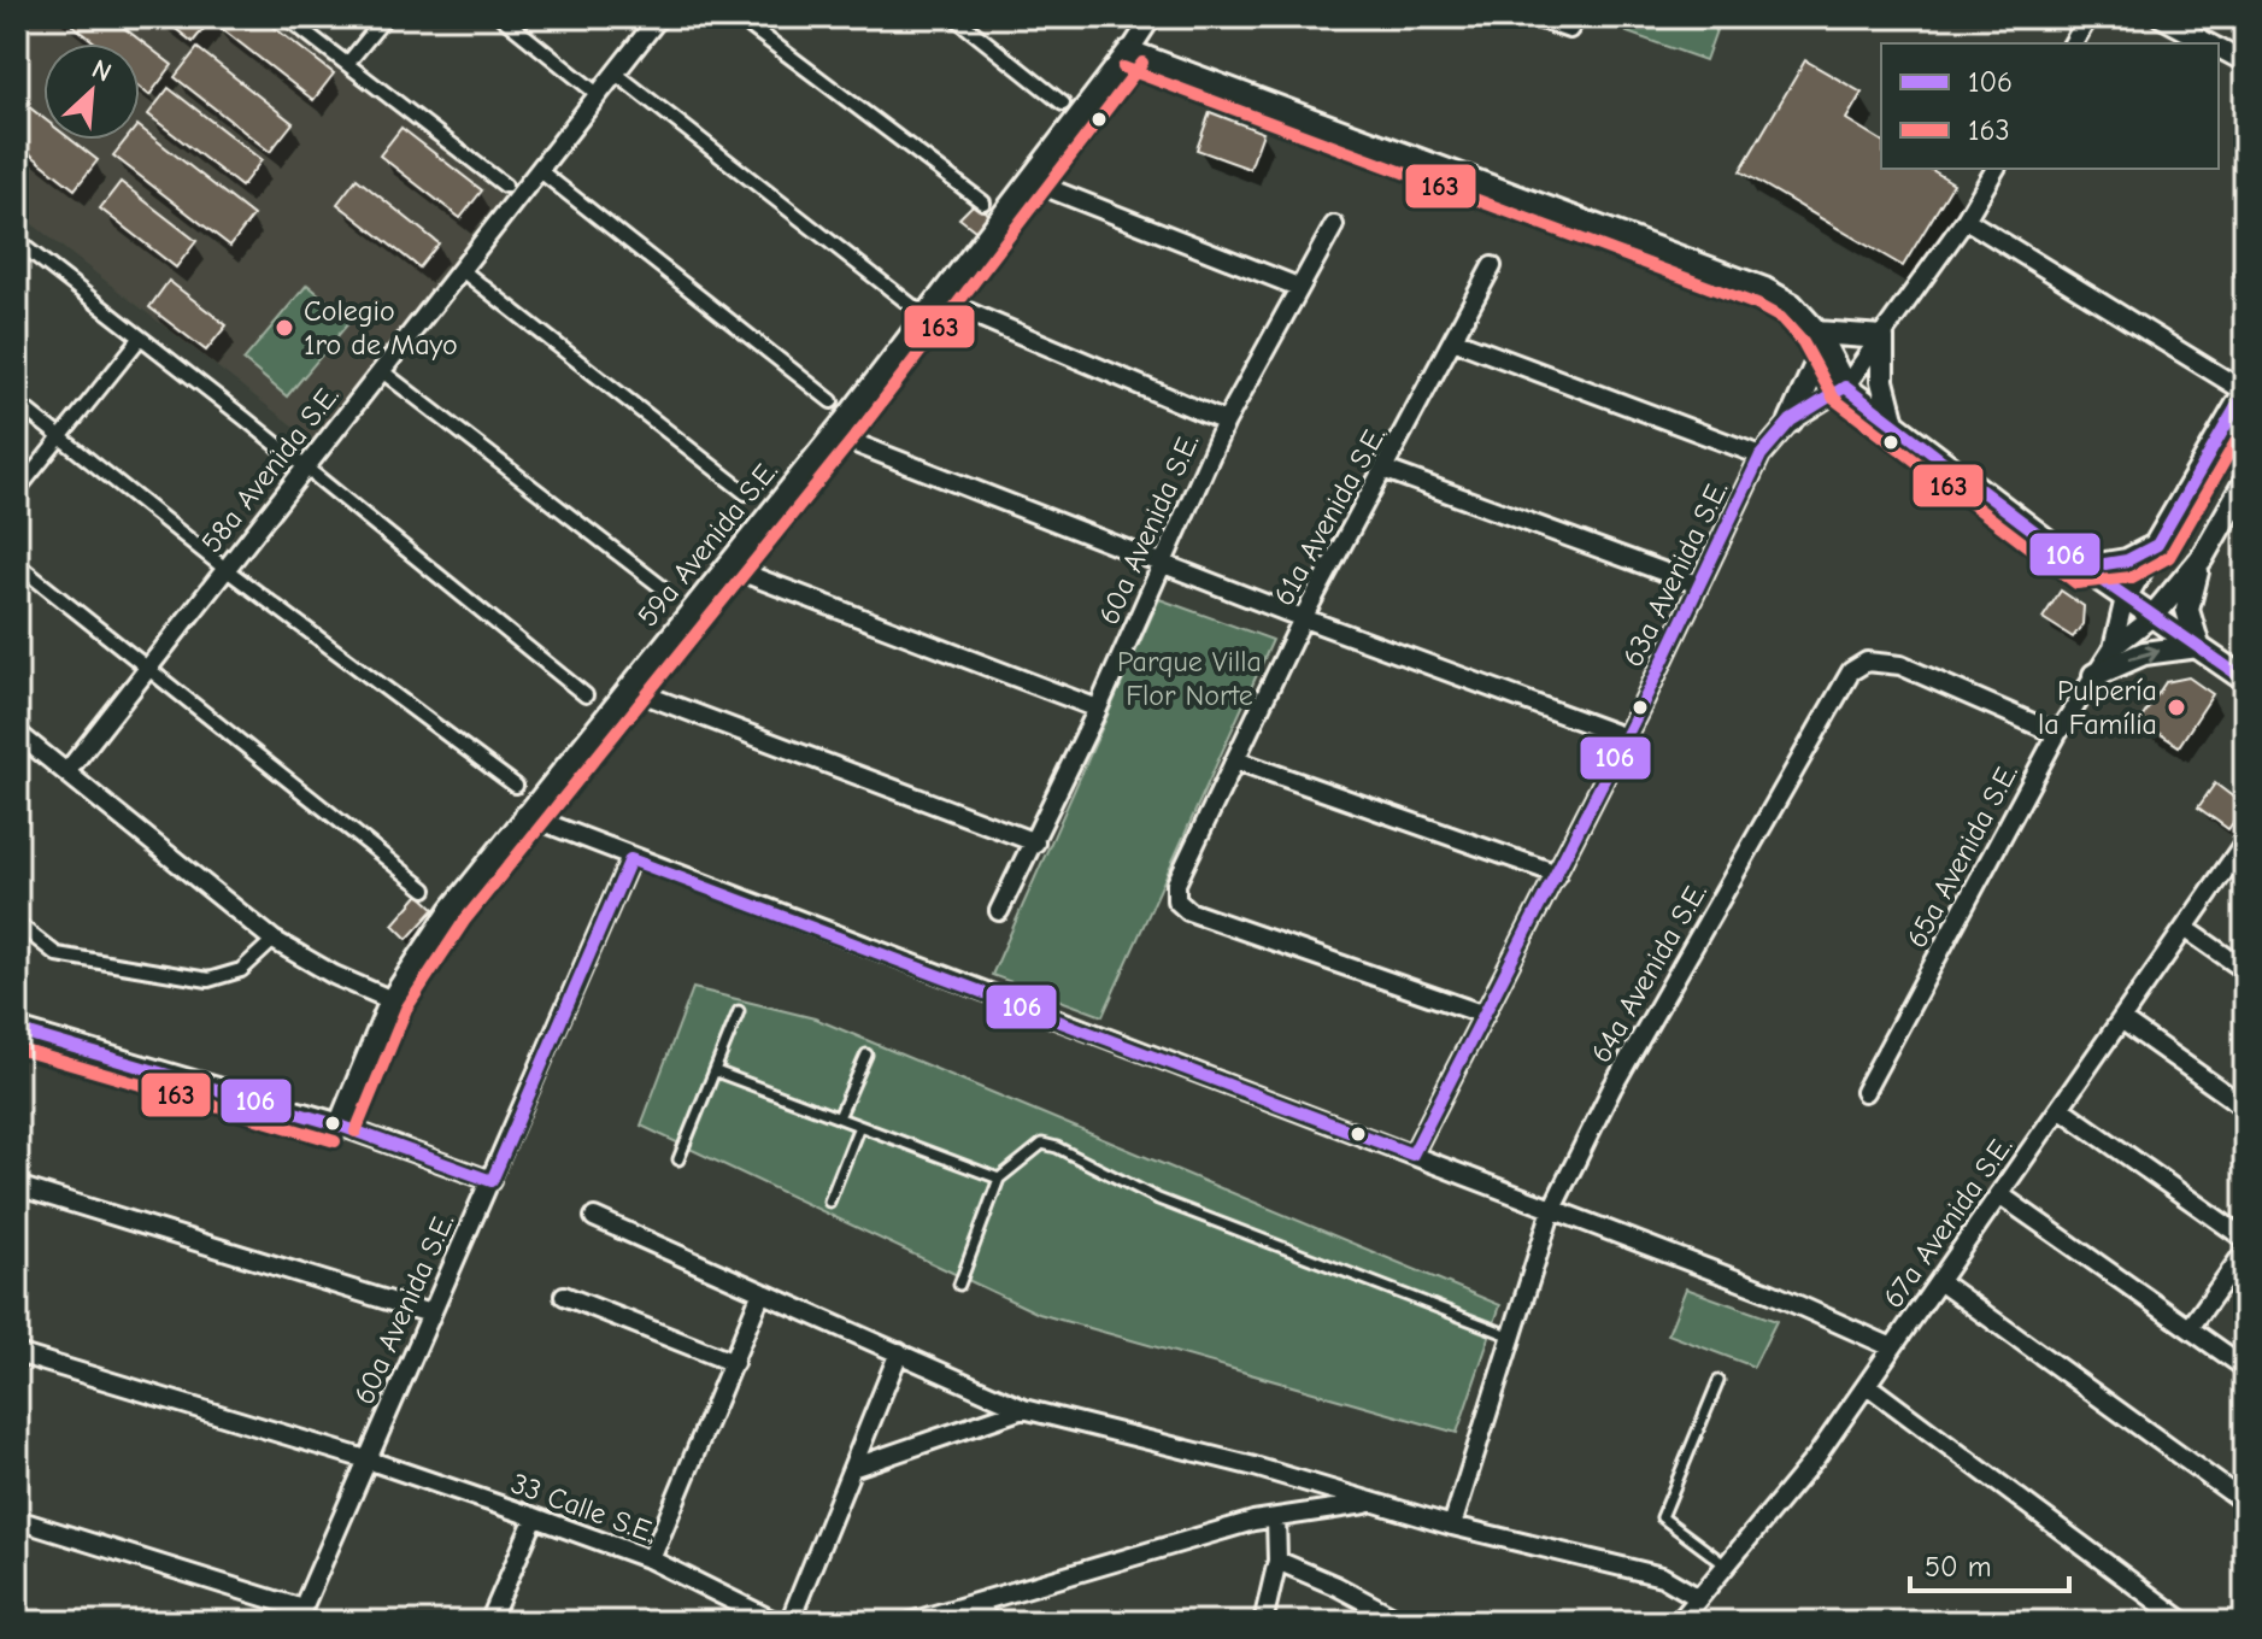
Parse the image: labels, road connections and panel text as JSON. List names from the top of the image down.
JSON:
{
  "streets": {
    "street": [
      "58a Avenida S.E.",
      "61a Avenida S.E.",
      "60a Avenida S.E.",
      "59a Avenida S.E.",
      "63a Avenida S.E.",
      "65a Avenida S.E.",
      "64a Avenida S.E.",
      "67a Avenida S.E.",
      "33 Calle S.E."
    ]
  },
  "crossings": [
    ["61a Avenida S.E.", "63a Avenida S.E."],
    ["60a Avenida S.E.", "33 Calle S.E."],
    ["65a Avenida S.E.", "64a Avenida S.E."]
  ],
  "parks": ["Parque Villa Flor Norte"],
  "places": ["Colegio 1ro de Mayo", "Pulpería la Família"],
  "lines": ["transit line 163", "transit line 106"],
  "legend": ["106", "163"],
  "scale_bar": "50 m",
  "north": "top right"
}
